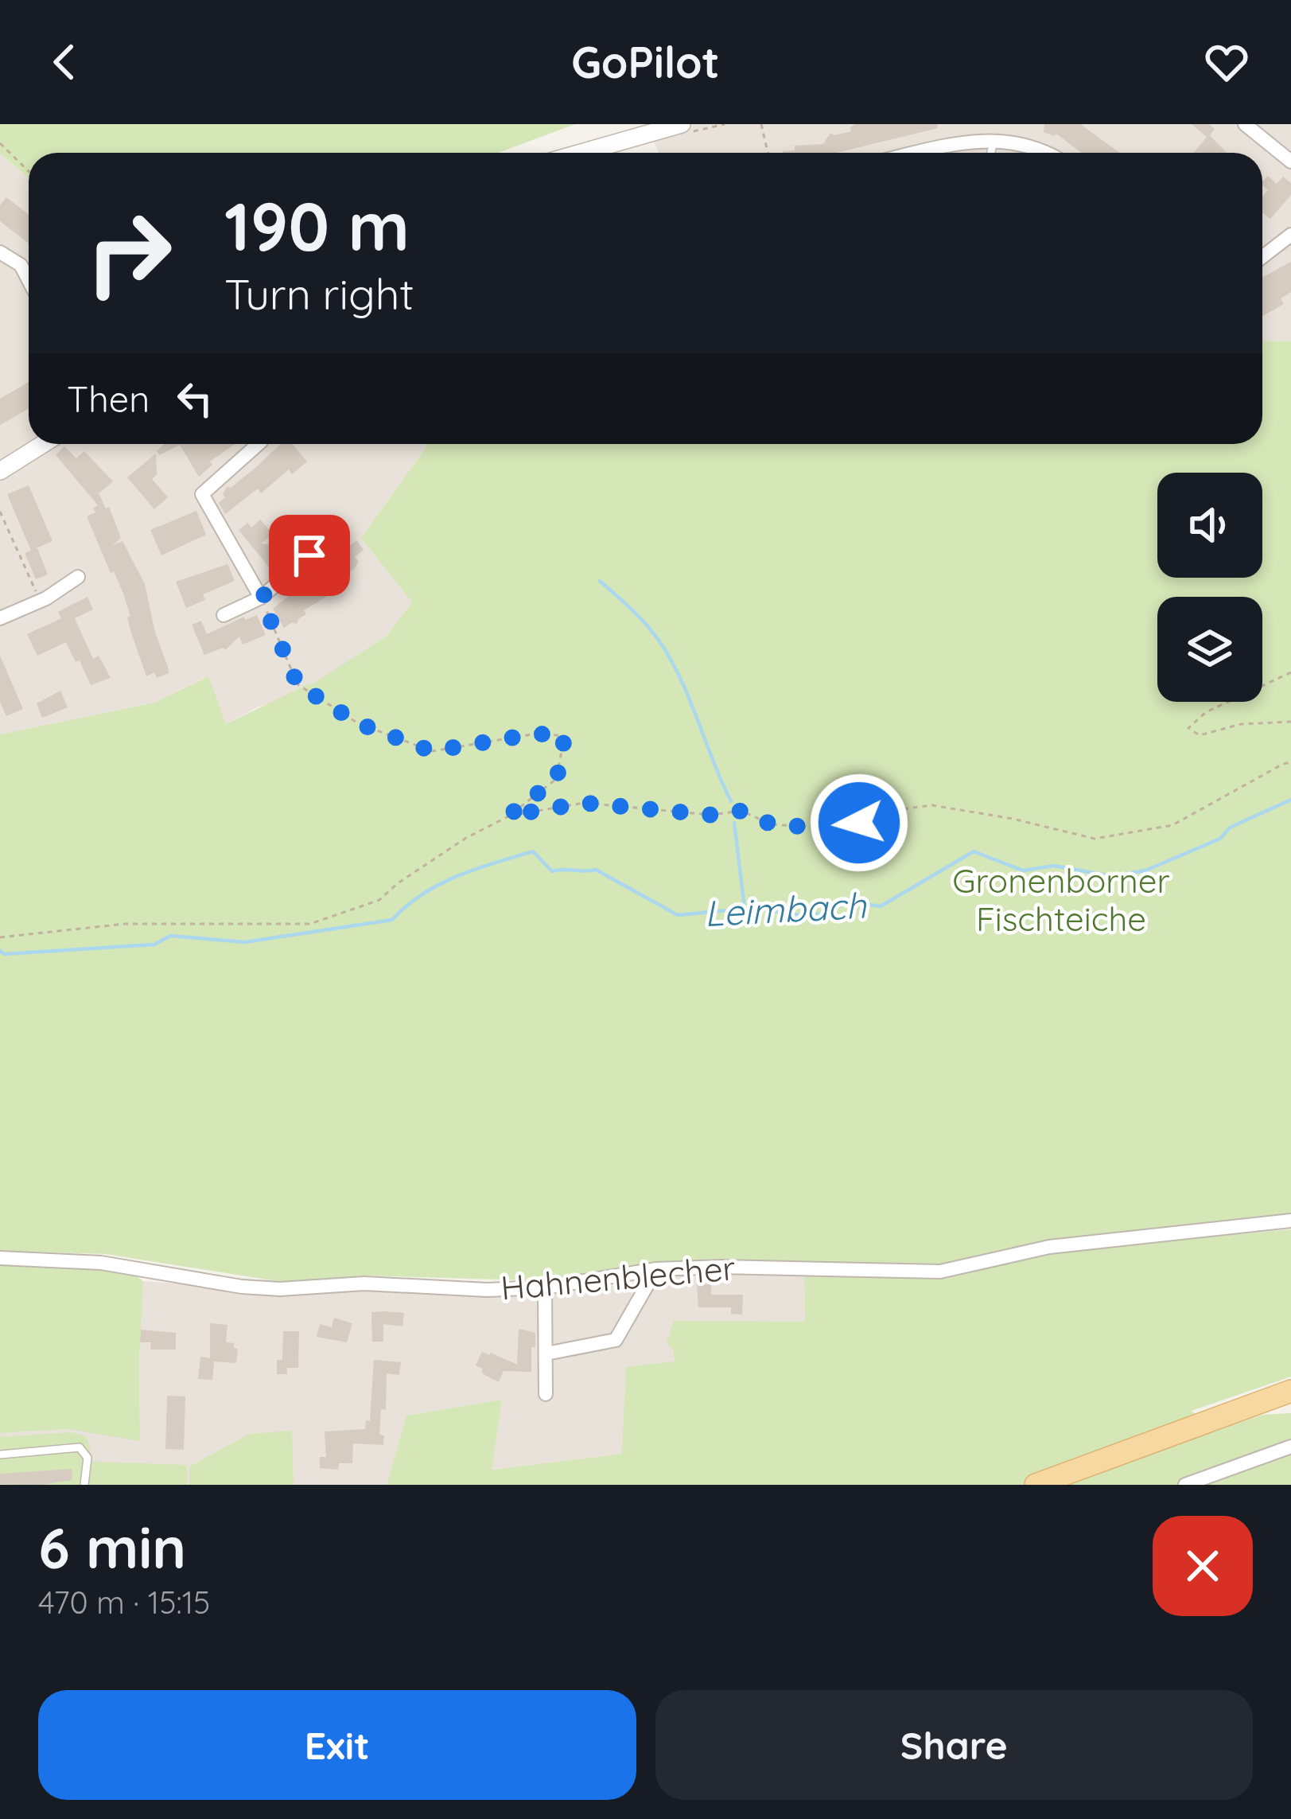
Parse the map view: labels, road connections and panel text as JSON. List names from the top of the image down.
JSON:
{
  "streets": {
    "street": ["Hahnenblecher"]
  },
  "water": ["Leimbach"],
  "parks": ["Gronenborner Fischteiche"],
  "page": {
    "header": "GoPilot",
    "turn": ["190 m", "Turn right"],
    "then": "Then",
    "heading": ["6 min", "470 m · 15:15"],
    "buttons": ["Exit", "Share"]
  }
}
